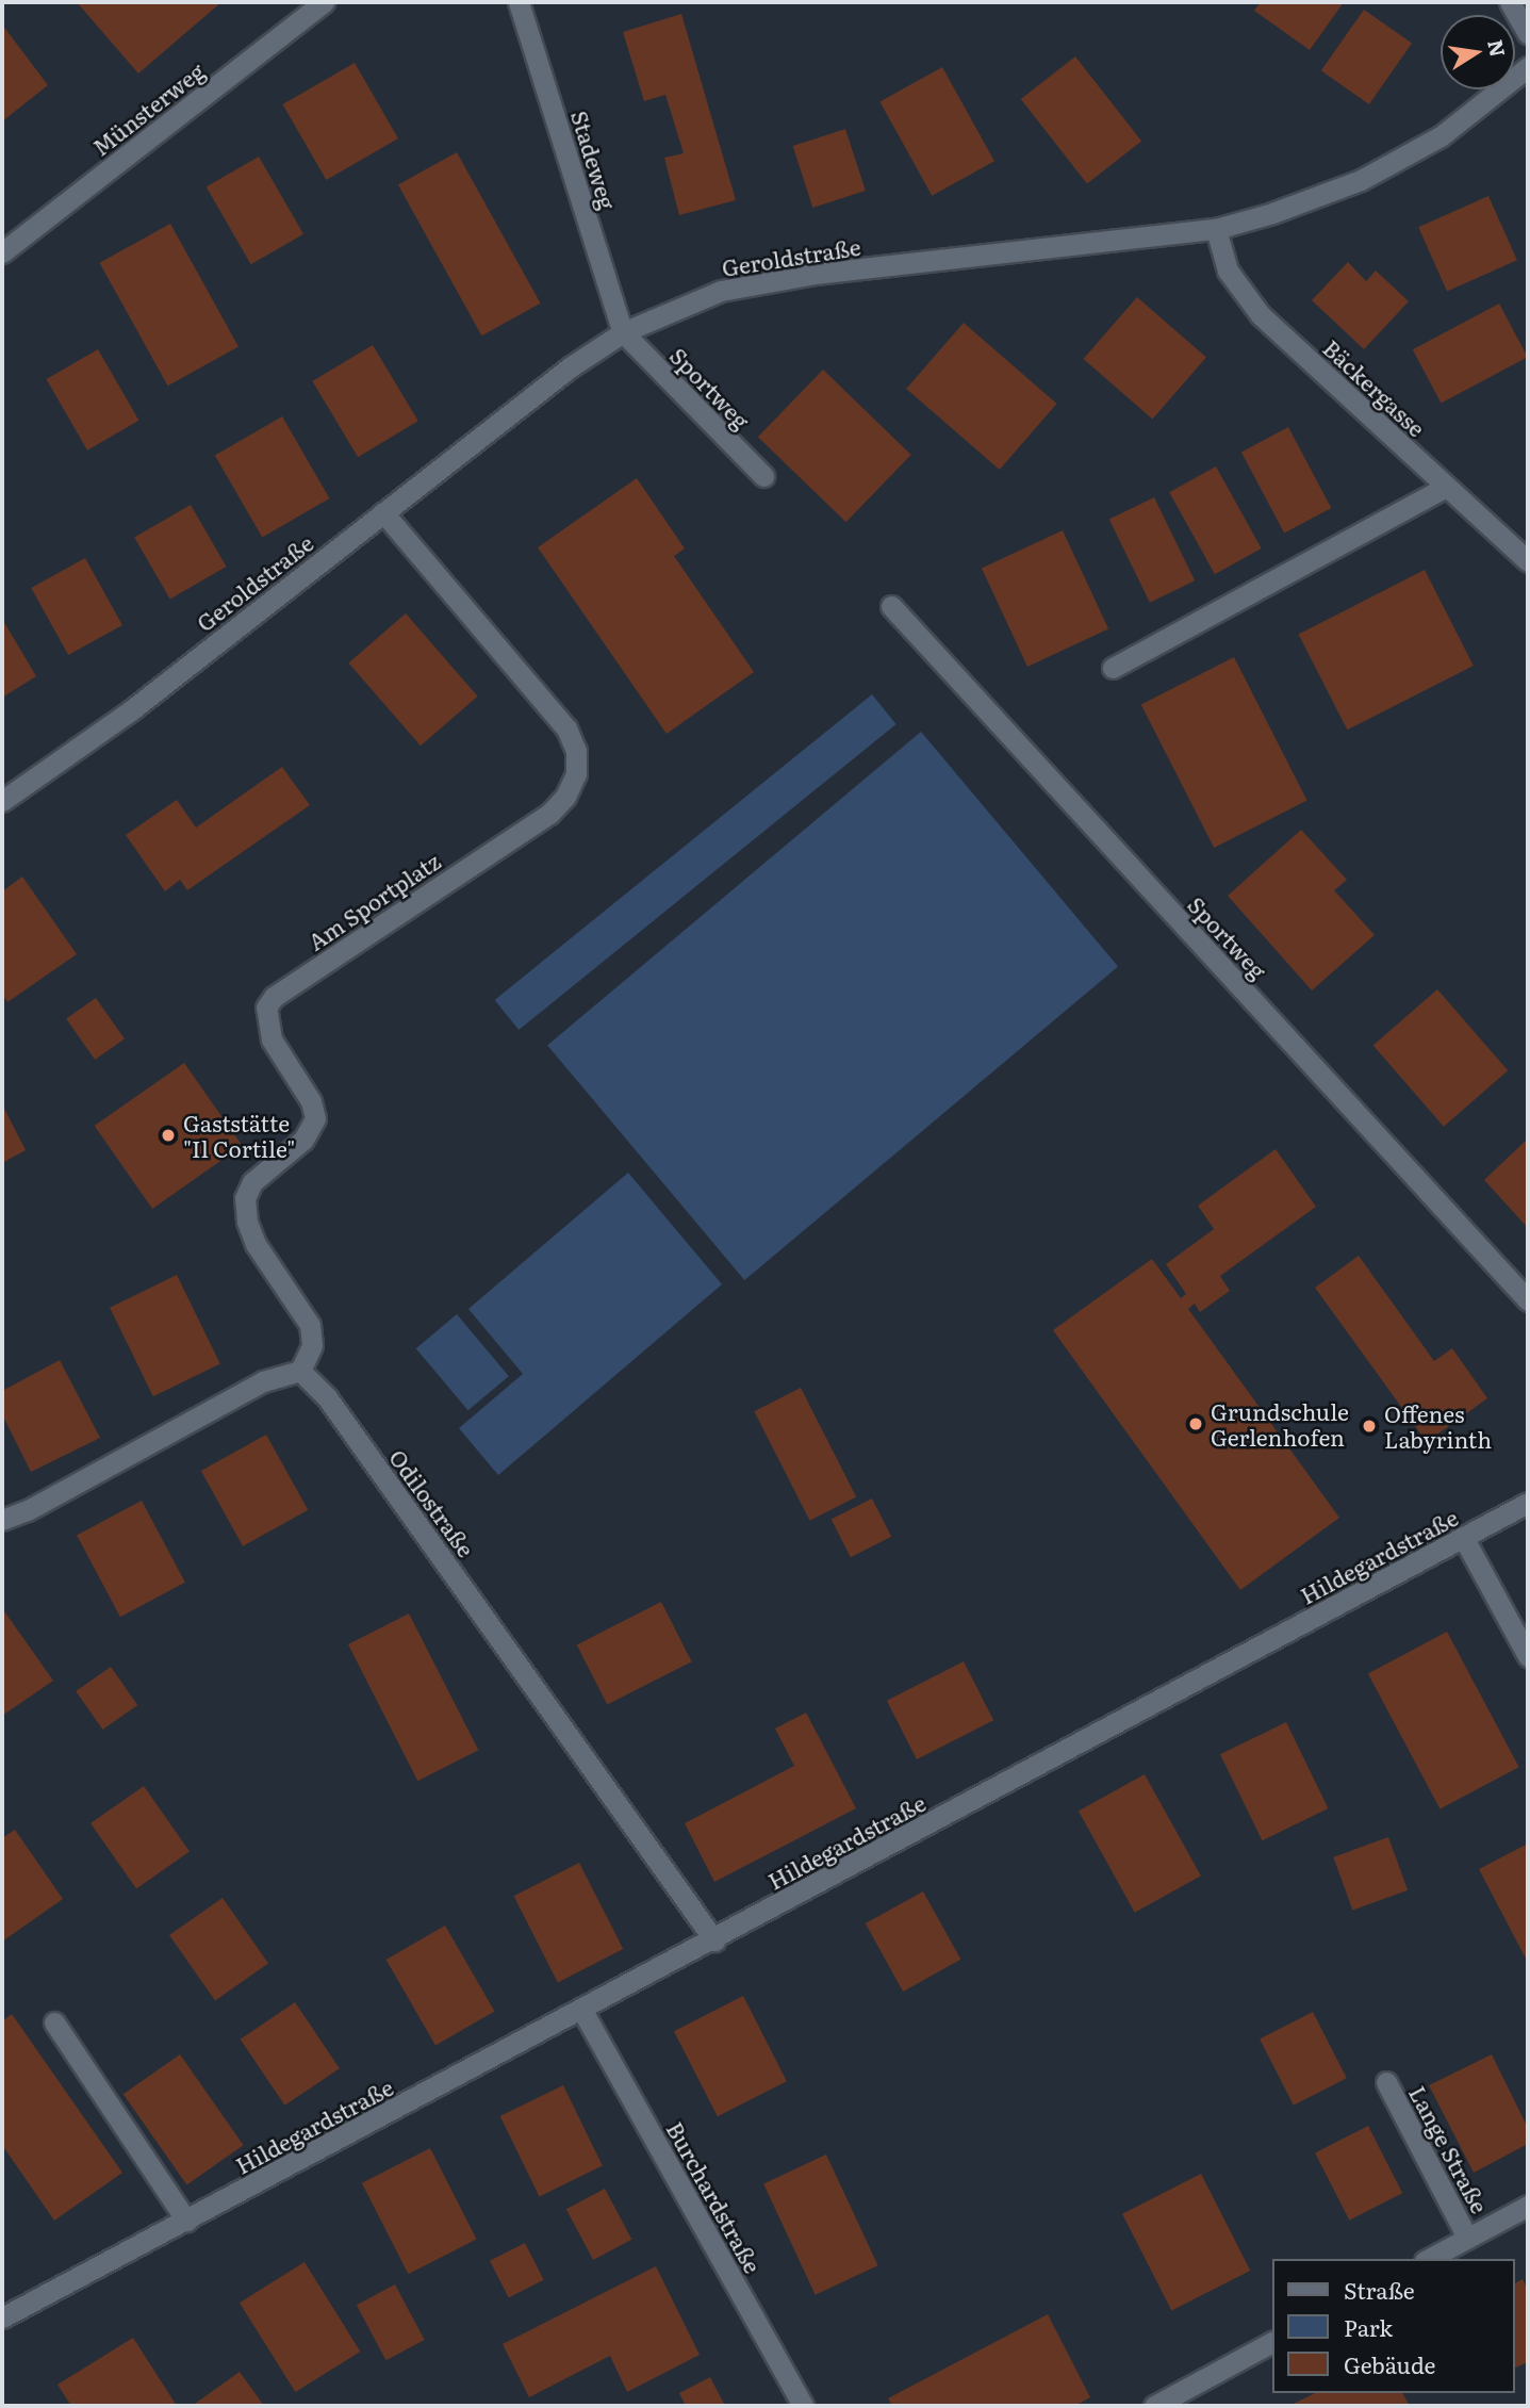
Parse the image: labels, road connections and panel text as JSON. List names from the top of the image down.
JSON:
{
  "streets": {
    "street": [
      "Münsterweg",
      "Stadeweg",
      "Geroldstraße",
      "Sportweg",
      "Bäckergasse",
      "Am Sportplatz",
      "Odilostraße",
      "Hildegardstraße",
      "Lange Straße",
      "Burchardstraße"
    ]
  },
  "crossings": [
    ["Stadeweg", "Geroldstraße"],
    ["Stadeweg", "Sportweg"],
    ["Geroldstraße", "Sportweg"],
    ["Geroldstraße", "Bäckergasse"],
    ["Geroldstraße", "Am Sportplatz"],
    ["Am Sportplatz", "Odilostraße"],
    ["Odilostraße", "Hildegardstraße"],
    ["Hildegardstraße", "Burchardstraße"]
  ],
  "places": ["Gaststätte \"Il Cortile\"", "Grundschule Gerlenhofen", "Offenes Labyrinth"],
  "legend": ["Straße", "Park", "Gebäude"],
  "north": "right"
}
